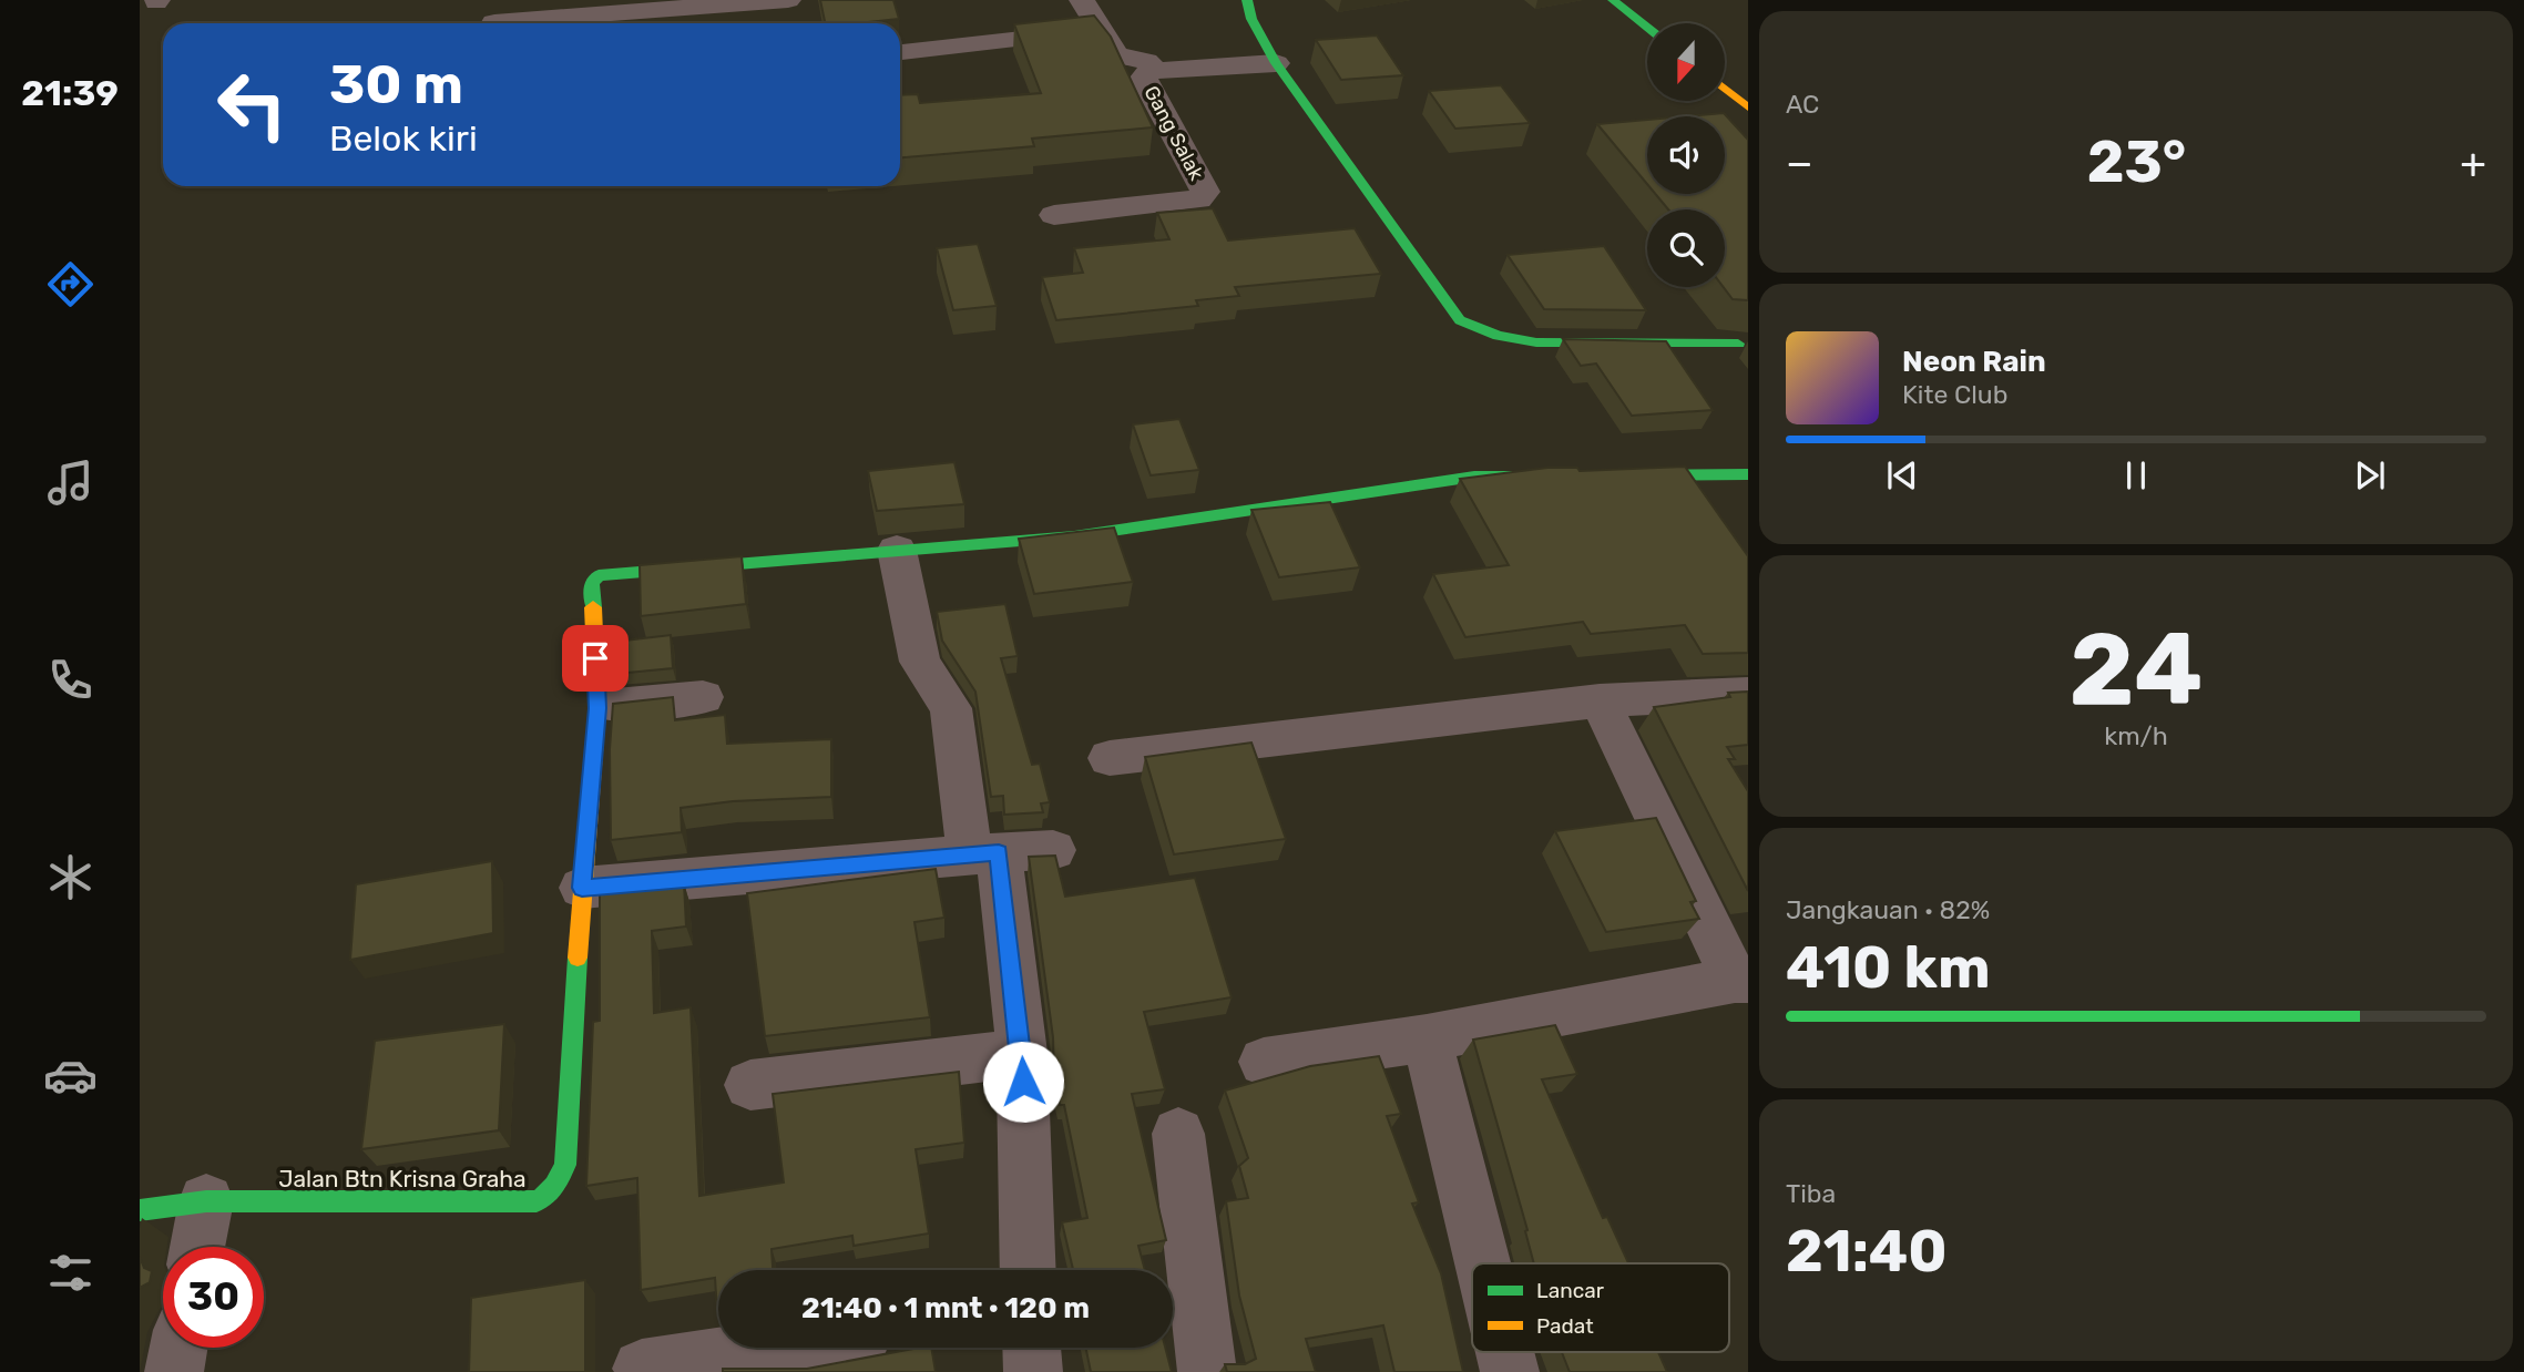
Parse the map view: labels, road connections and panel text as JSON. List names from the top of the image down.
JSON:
{
  "streets": {
    "street": ["Gang Salak", "Jalan Btn Krisna Graha"]
  },
  "legend": ["Lancar", "Padat"],
  "north": "bottom",
  "page": {
    "tabs": "21:39",
    "tile": [
      "AC",
      ["24", "km/h"],
      ["Jangkauan · 82%", "410 km"],
      ["Tiba", "21:40"]
    ],
    "turn": ["30 m", "Belok kiri"],
    "heat": ["−", "23°", "+"],
    "song": ["Neon Rain", "Kite Club"],
    "limit": "30",
    "trip": "21:40 · 1 mnt · 120 m"
  }
}
